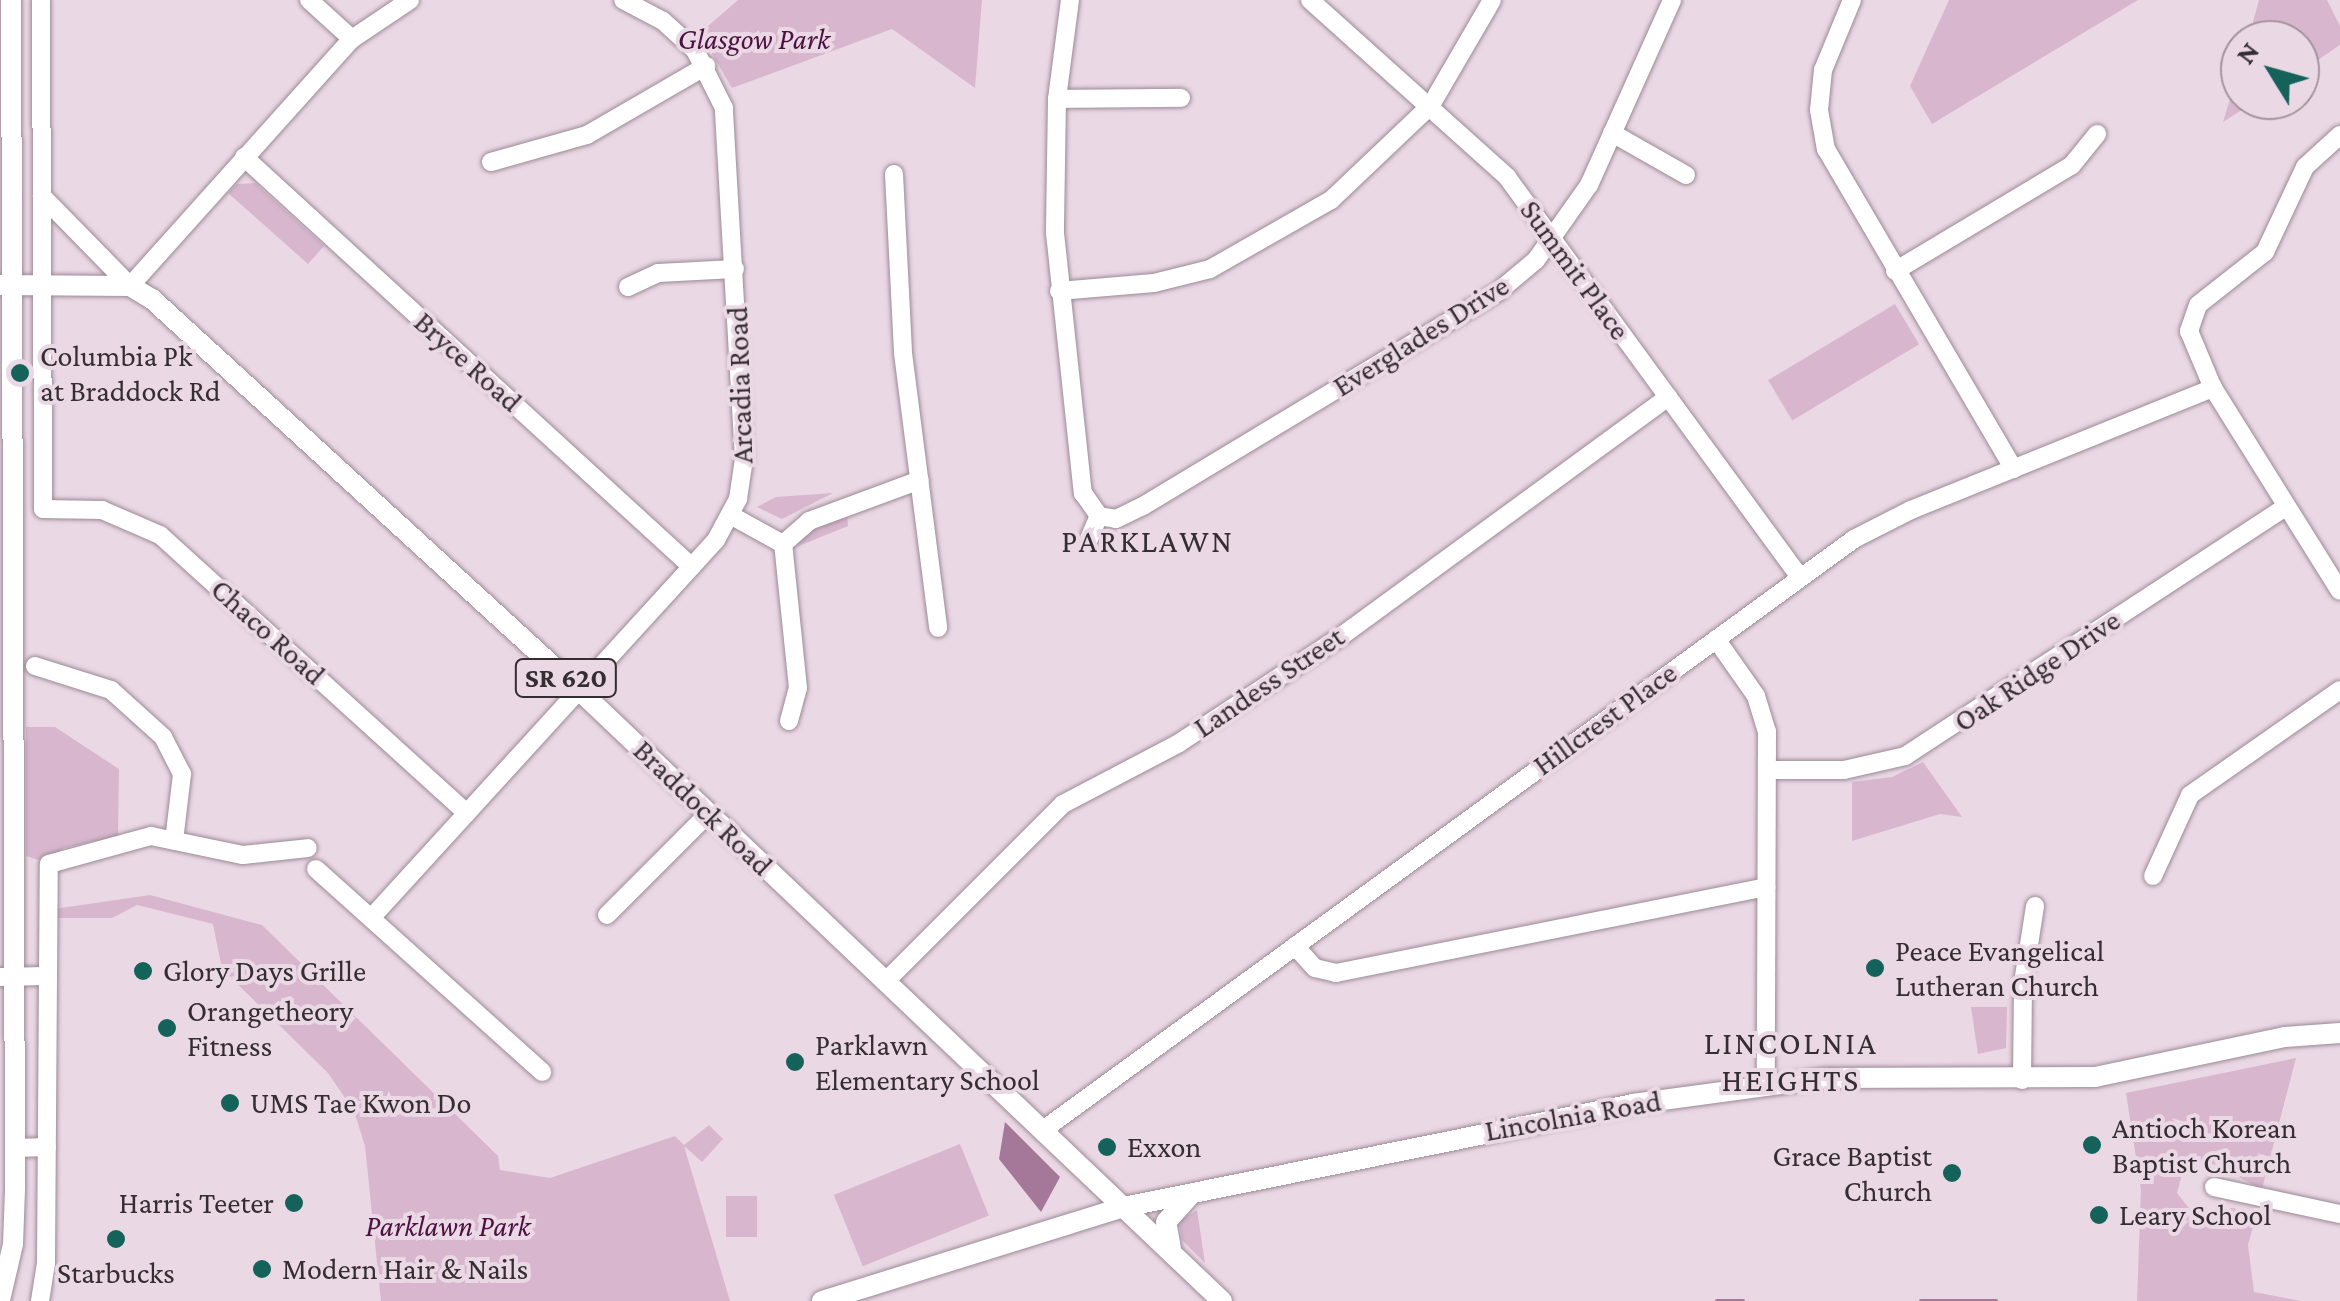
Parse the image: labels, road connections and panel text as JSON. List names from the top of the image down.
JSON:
{
  "streets": {
    "main road": ["SR 620", "Braddock Road", "Lincolnia Road"],
    "street": [
      "Summit Place",
      "Everglades Drive",
      "Bryce Road",
      "Arcadia Road",
      "Chaco Road",
      "Oak Ridge Drive",
      "Landess Street",
      "Hillcrest Place"
    ]
  },
  "crossings": [
    ["Summit Place", "Everglades Drive"],
    ["Summit Place", "Landess Street"],
    ["Summit Place", "Hillcrest Place"],
    ["Bryce Road", "Arcadia Road"],
    ["Arcadia Road", "Chaco Road"],
    ["Arcadia Road", "Braddock Road"],
    ["Landess Street", "Braddock Road"],
    ["Hillcrest Place", "Braddock Road"],
    ["Braddock Road", "Lincolnia Road"]
  ],
  "districts": ["PARKLAWN", "LINCOLNIA HEIGHTS"],
  "parks": ["Glasgow Park", "Parklawn Park"],
  "places": [
    "Columbia Pk at Braddock Rd",
    "Peace Evangelical Lutheran Church",
    "Glory Days Grille",
    "Orangetheory Fitness",
    "Parklawn Elementary School",
    "UMS Tae Kwon Do",
    "Antioch Korean Baptist Church",
    "Exxon",
    "Grace Baptist Church",
    "Harris Teeter",
    "Leary School",
    "Starbucks",
    "Modern Hair & Nails"
  ],
  "north": "top left"
}
